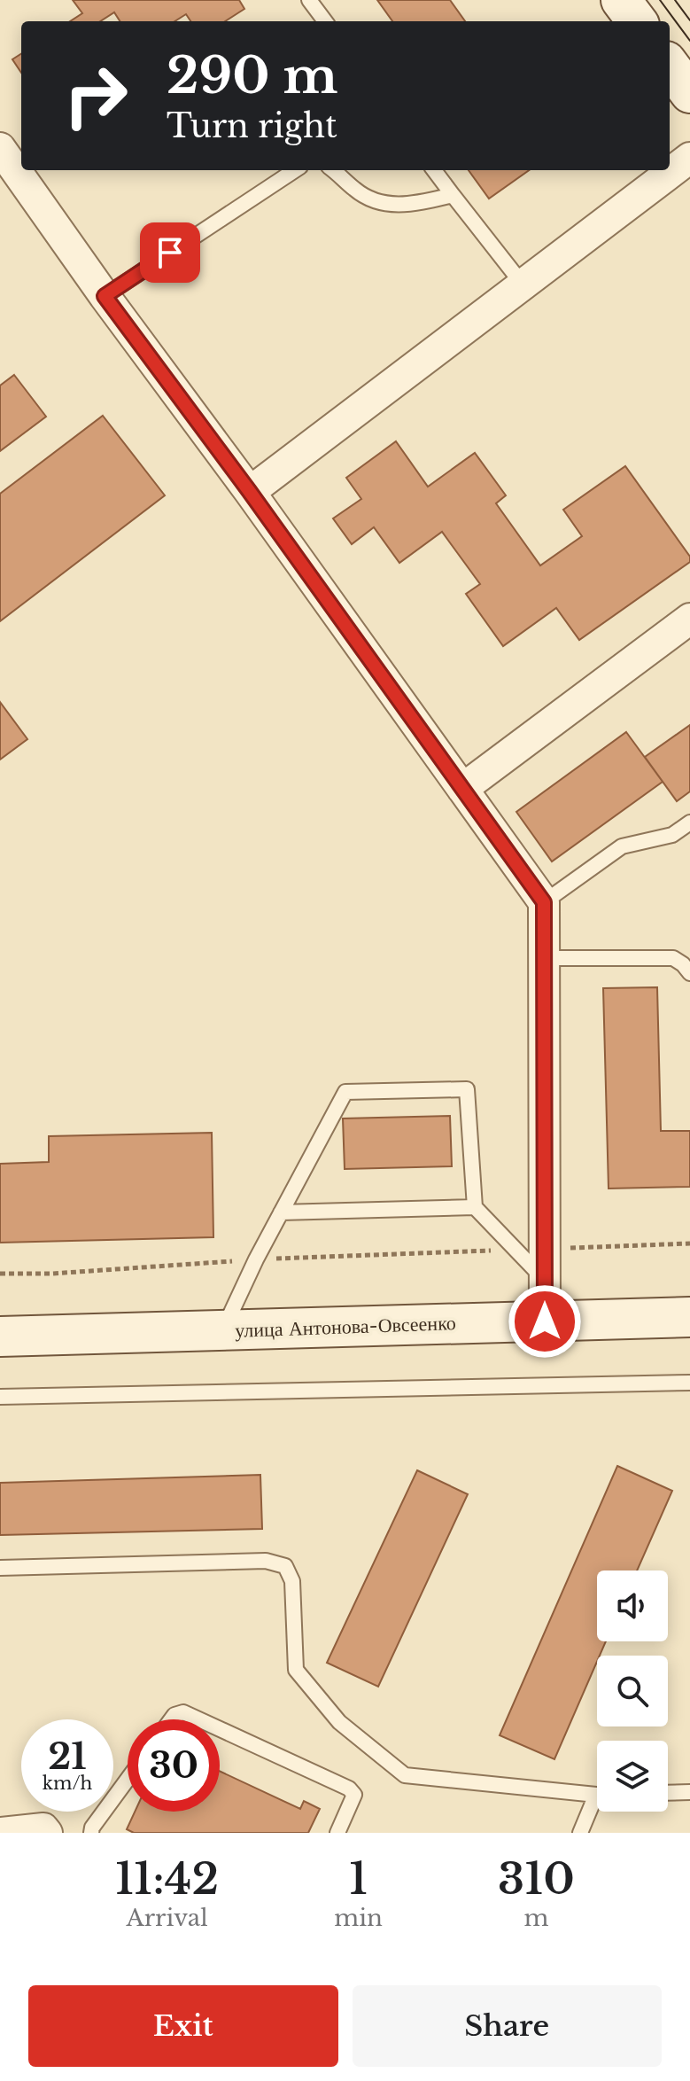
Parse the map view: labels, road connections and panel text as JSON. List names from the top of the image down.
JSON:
{
  "streets": {
    "main road": ["улица Антонова-Овсеенко"]
  },
  "page": {
    "turn": ["290 m", "Turn right"],
    "speed": "21 km/h",
    "limit": "30",
    "eta": [
      "11:42",
      "Arrival",
      "1",
      "min",
      "310",
      "m"
    ],
    "buttons": ["Exit", "Share"]
  }
}
